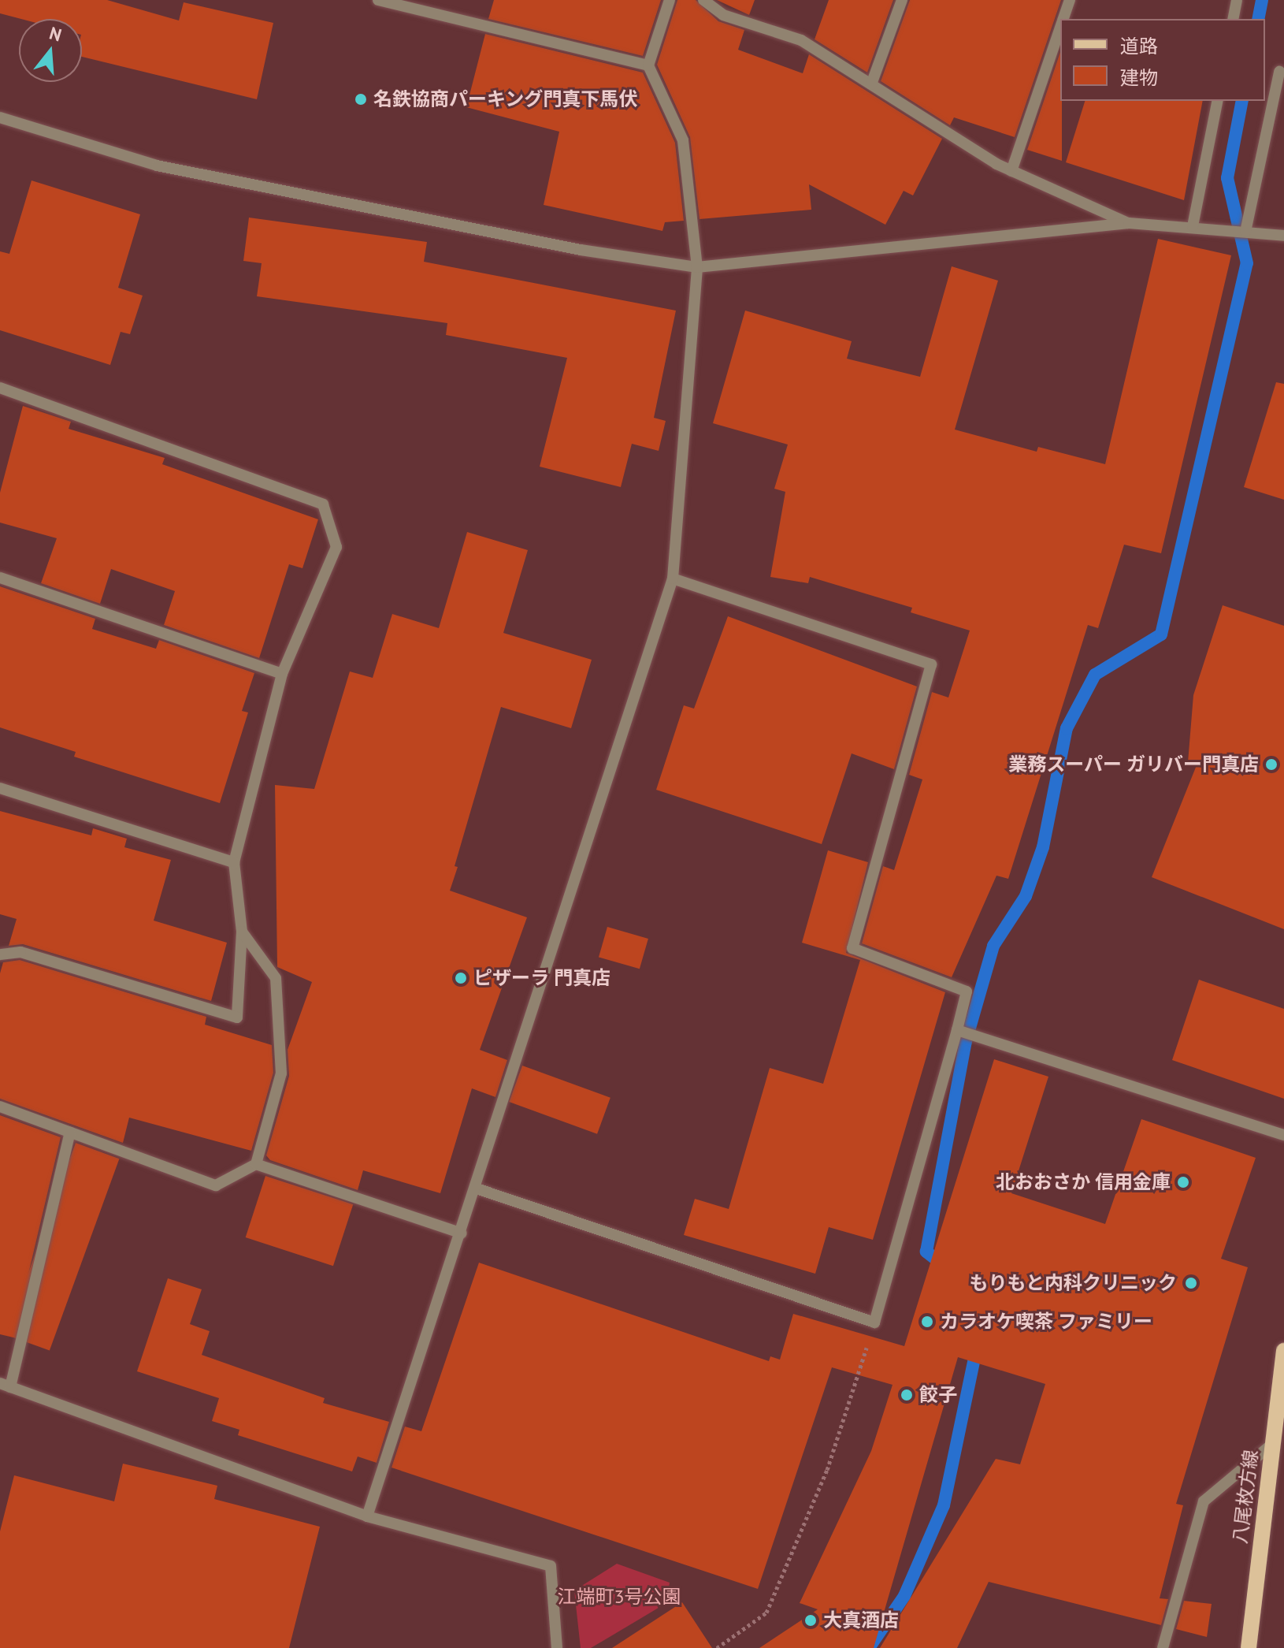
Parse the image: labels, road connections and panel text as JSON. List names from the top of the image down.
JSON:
{
  "streets": {
    "main road": ["八尾枚方線"]
  },
  "parks": ["江端町3号公園"],
  "places": [
    "名鉄協商パーキング門真下馬伏",
    "業務スーパー ガリバー門真店",
    "ピザーラ 門真店",
    "北おおさか 信用金庫",
    "もりもと内科クリニック",
    "カラオケ喫茶 ファミリー",
    "餃子",
    "大真酒店"
  ],
  "legend": ["道路", "建物"],
  "north": "top"
}
